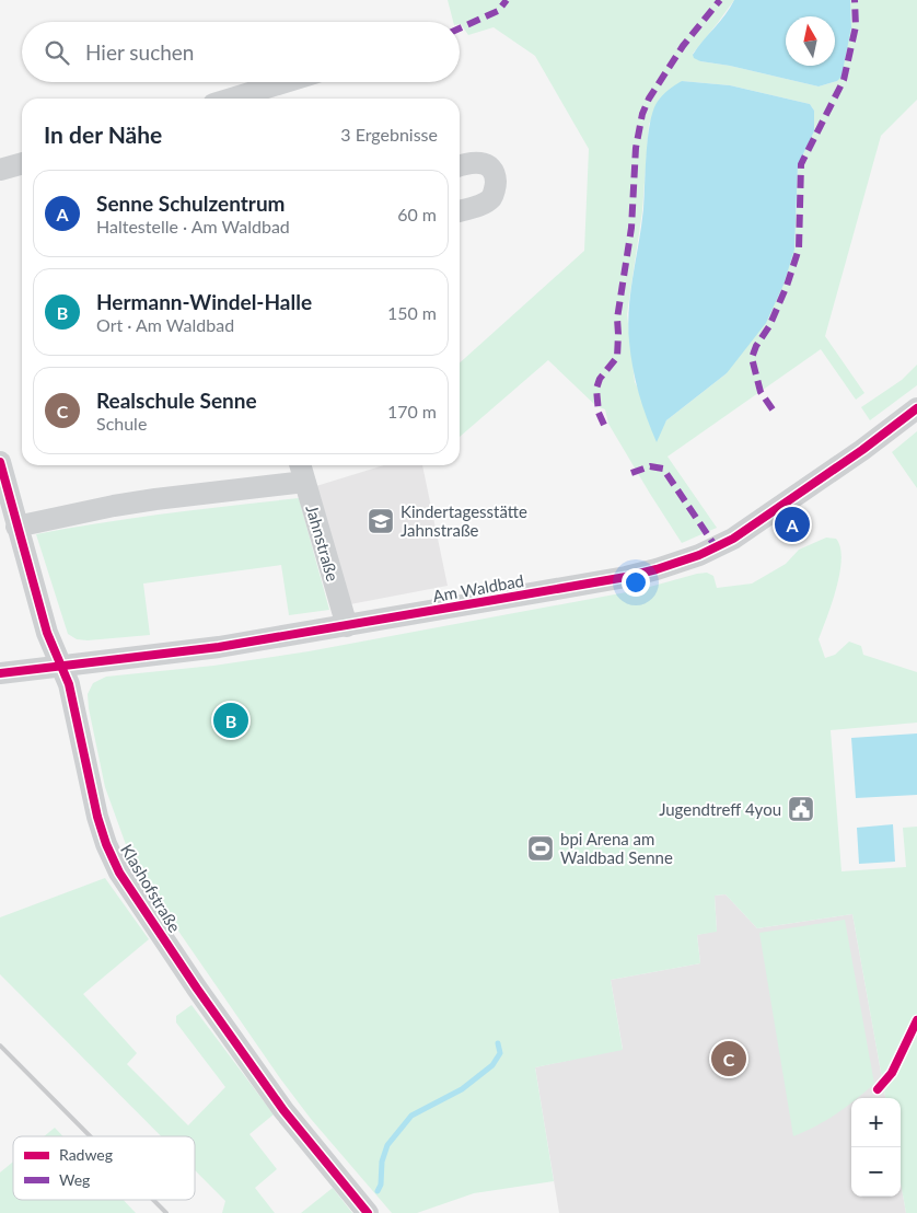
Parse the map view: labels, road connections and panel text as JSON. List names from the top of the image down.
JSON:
{
  "streets": {
    "street": ["Jahnstraße", "Am Waldbad", "Klashofstraße"]
  },
  "crossings": [
    ["Jahnstraße", "Am Waldbad"],
    ["Am Waldbad", "Klashofstraße"]
  ],
  "places": {
    "school or university": ["Kindertagesstätte Jahnstraße"],
    "public building": ["Jugendtreff 4you"],
    "sports": ["bpi Arena am Waldbad Senne"]
  },
  "legend": ["Radweg", "Weg"],
  "north": "top",
  "page": {
    "search": "Hier suchen",
    "heading": ["In der Nähe", "3 Ergebnisse"],
    "list": [
      {
        "mark": "A",
        "name": "Senne Schulzentrum",
        "note": "Haltestelle · Am Waldbad",
        "value": "60 m"
      },
      {
        "mark": "B",
        "name": "Hermann-Windel-Halle",
        "note": "Ort · Am Waldbad",
        "value": "150 m"
      },
      {
        "mark": "C",
        "name": "Realschule Senne",
        "note": "Schule",
        "value": "170 m"
      }
    ],
    "pins": ["A", "B", "C"],
    "map_buttons": ["+", "−"]
  }
}
